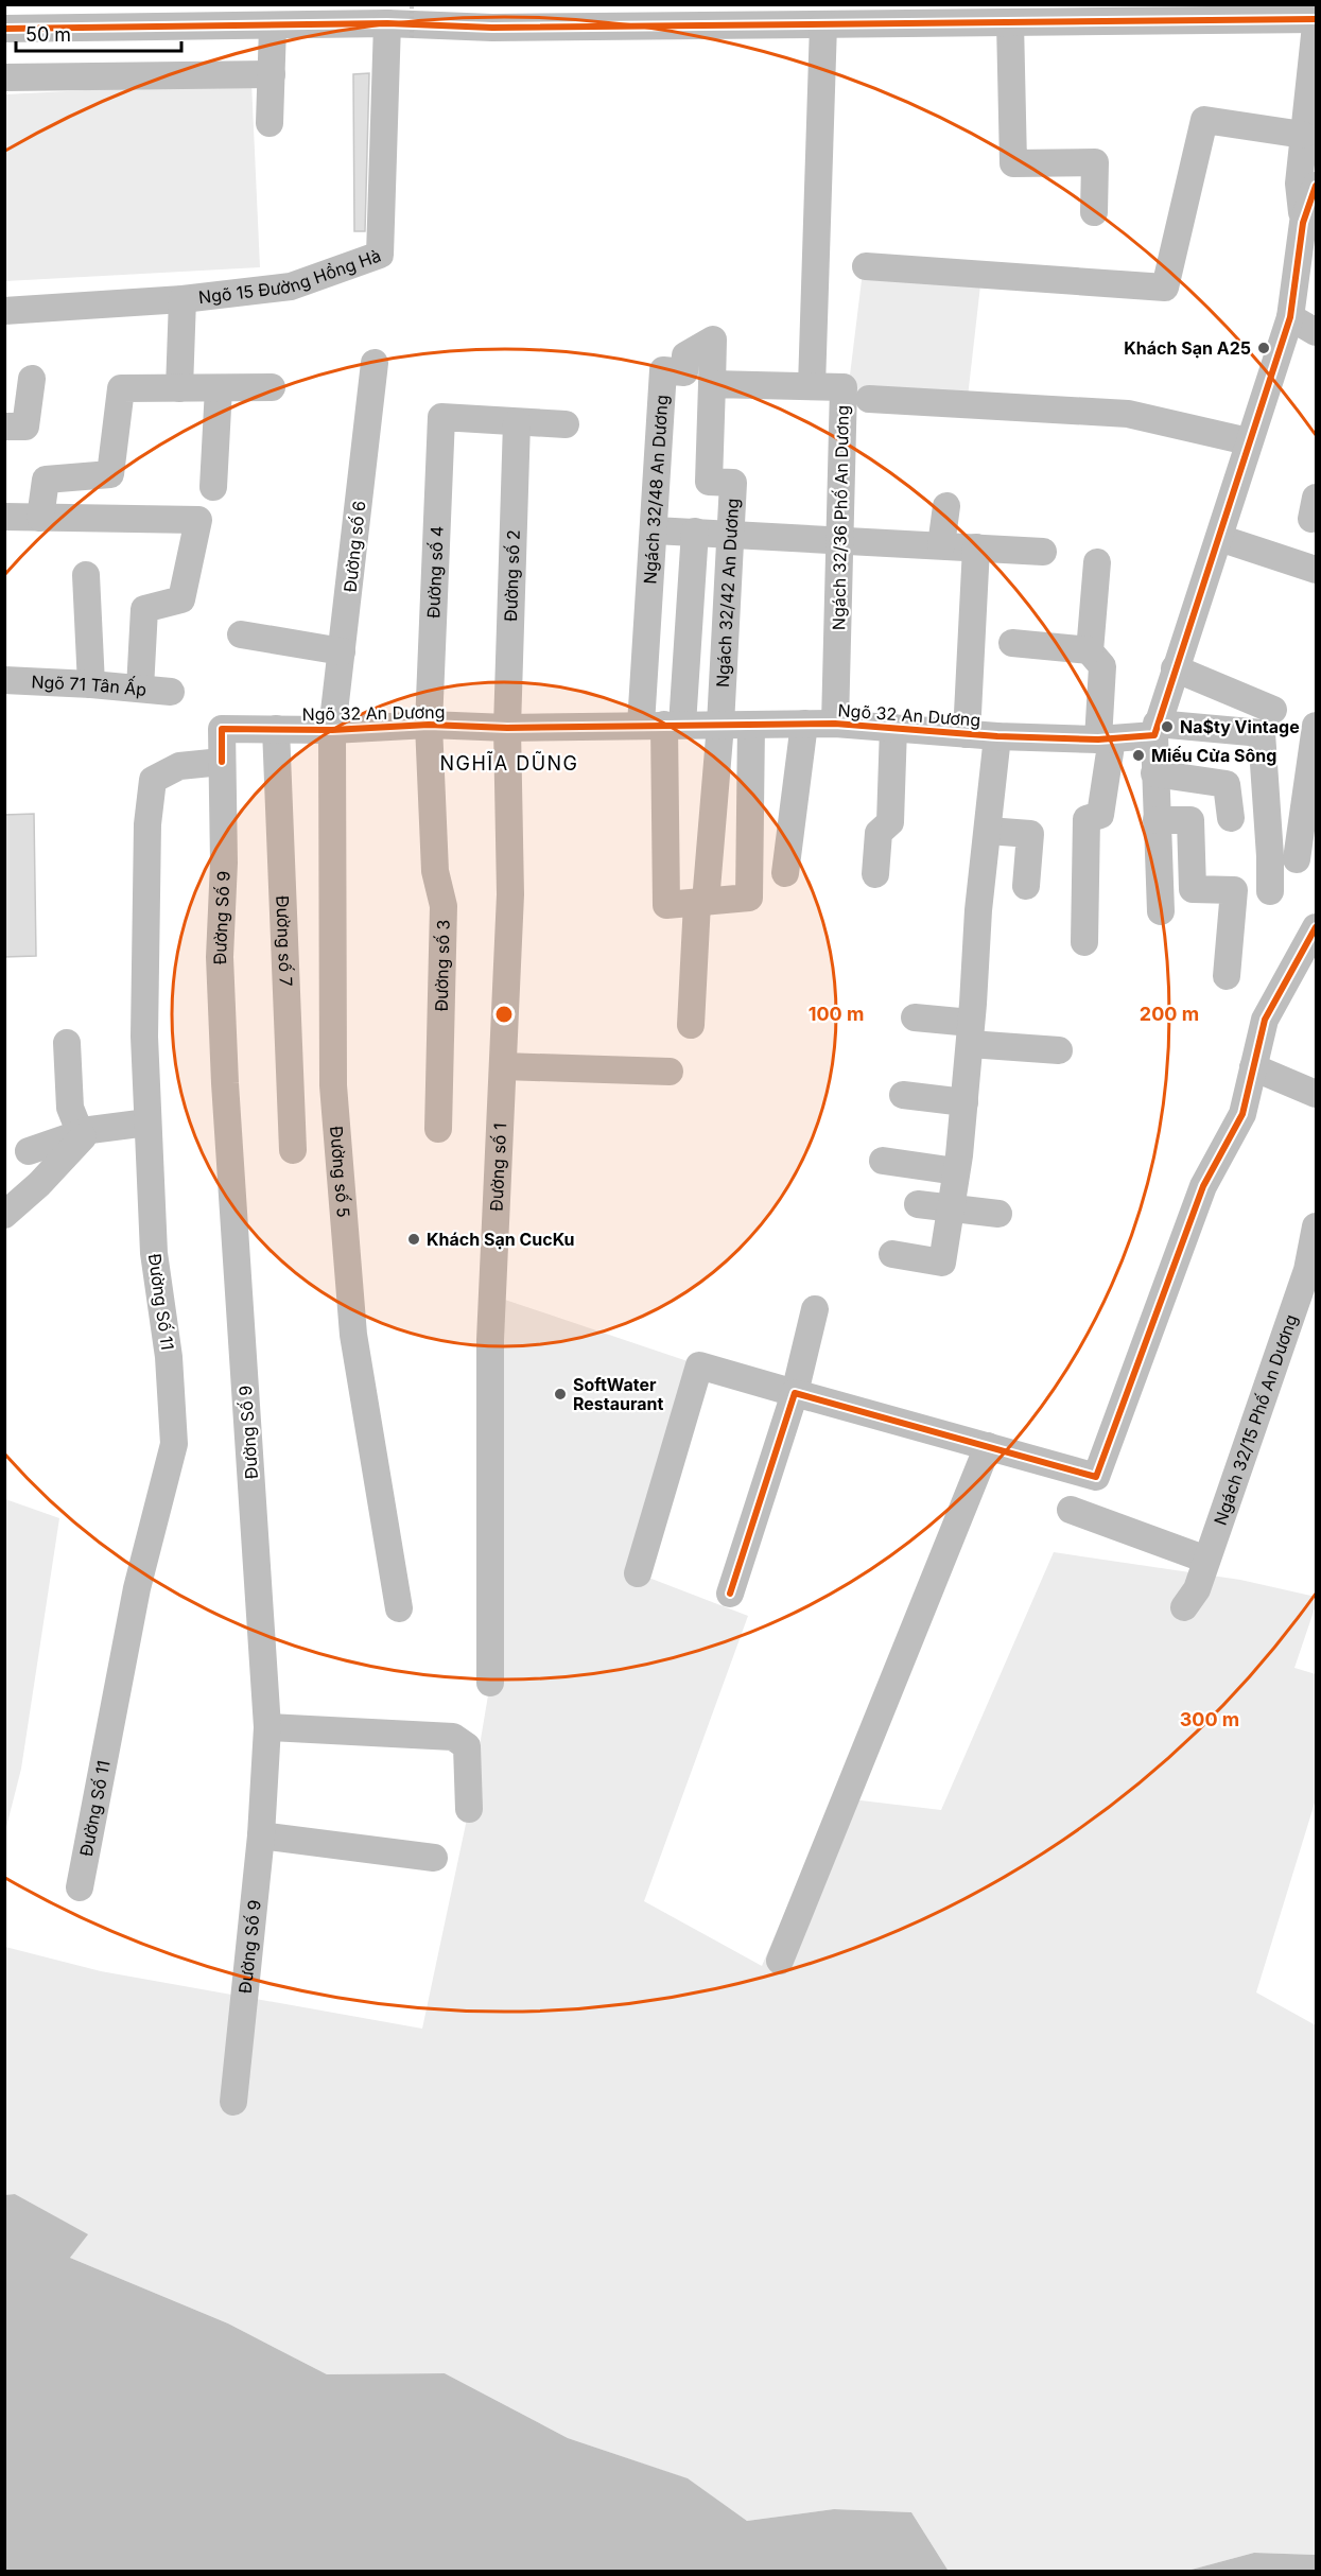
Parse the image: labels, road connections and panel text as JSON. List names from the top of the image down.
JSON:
{
  "streets": {
    "street": [
      "Ngõ 15 Đường Hồng Hà",
      "Ngách 32/48 An Dương",
      "Ngách 32/36 Phố An Dương",
      "Đường số 6",
      "Đường số 4",
      "Đường số 2",
      "Ngách 32/42 An Dương",
      "Ngõ 71 Tân Ấp",
      "Ngõ 32 An Dương",
      "Đường Số 9",
      "Đường số 7",
      "Đường số 3",
      "Đường số 1",
      "Đường số 5",
      "Đường Số 11",
      "Ngách 32/15 Phố An Dương"
    ]
  },
  "crossings": [
    ["Ngách 32/48 An Dương", "Ngách 32/36 Phố An Dương"],
    ["Ngách 32/48 An Dương", "Ngách 32/42 An Dương"],
    ["Ngách 32/48 An Dương", "Ngõ 32 An Dương"],
    ["Ngách 32/36 Phố An Dương", "Ngách 32/42 An Dương"],
    ["Ngách 32/36 Phố An Dương", "Ngõ 32 An Dương"],
    ["Đường số 6", "Ngõ 32 An Dương"],
    ["Đường số 6", "Đường số 5"],
    ["Đường số 4", "Đường số 2"],
    ["Đường số 4", "Ngõ 32 An Dương"],
    ["Đường số 4", "Đường số 3"],
    ["Đường số 2", "Ngõ 32 An Dương"],
    ["Đường số 2", "Đường số 1"],
    ["Ngách 32/42 An Dương", "Ngõ 32 An Dương"],
    ["Ngõ 32 An Dương", "Đường Số 9"],
    ["Ngõ 32 An Dương", "Đường số 7"],
    ["Ngõ 32 An Dương", "Đường số 3"],
    ["Ngõ 32 An Dương", "Đường số 1"],
    ["Ngõ 32 An Dương", "Đường số 5"],
    ["Đường Số 9", "Đường Số 11"]
  ],
  "districts": ["NGHĨA DŨNG"],
  "places": [
    "Khách Sạn A25",
    "Na$ty Vintage",
    "Miếu Cửa Sông",
    "Khách Sạn CucKu",
    "SoftWater Restaurant"
  ],
  "scale_bar": "50 m",
  "rings": ["100 m", "200 m", "300 m"]
}
